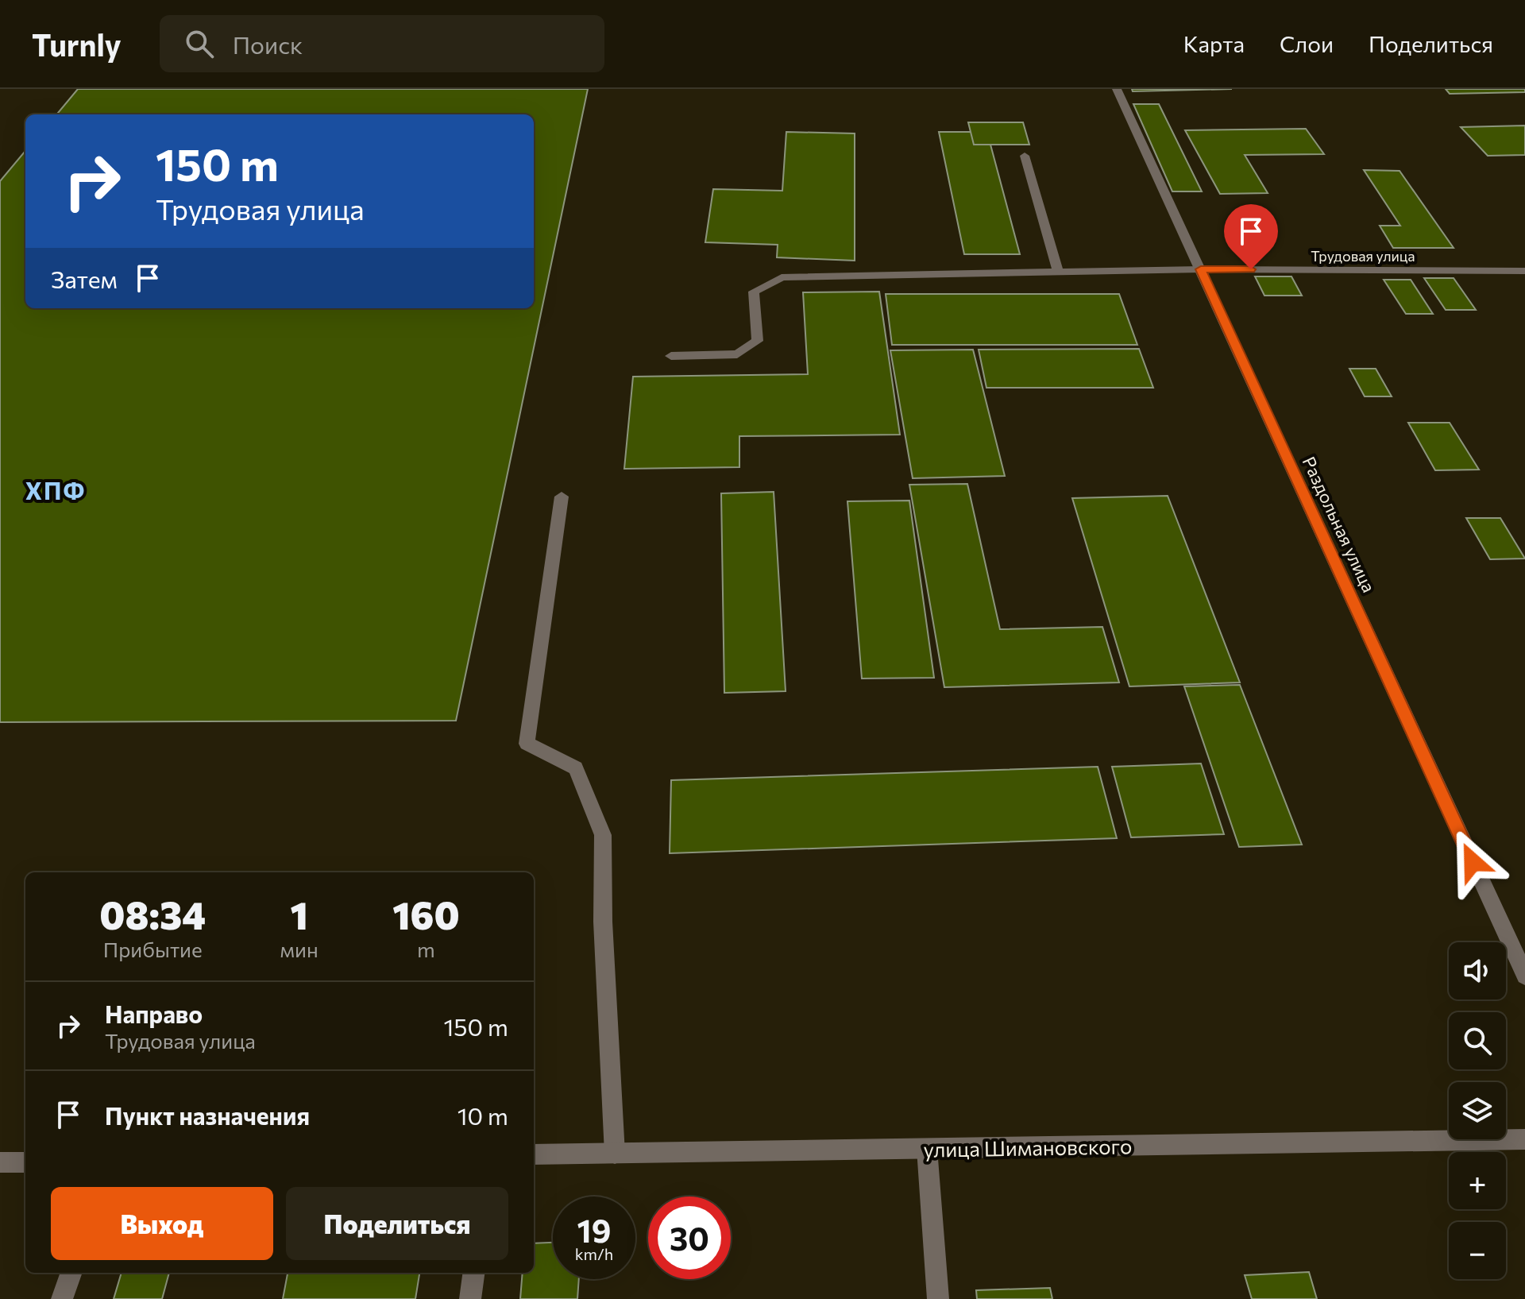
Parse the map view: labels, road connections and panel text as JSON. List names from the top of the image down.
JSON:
{
  "streets": {
    "street": ["Трудовая улица", "Раздольная улица", "улица Шимановского"]
  },
  "crossings": [
    ["Трудовая улица", "Раздольная улица"]
  ],
  "districts": ["ХПФ"],
  "page": {
    "header": "Turnly",
    "search": "Поиск",
    "nav": ["Карта", "Слои", "Поделиться"],
    "turn": ["150 m", "Трудовая улица"],
    "then": "Затем",
    "eta": [
      "08:34",
      "Прибытие",
      "1",
      "мин",
      "160",
      "m"
    ],
    "map_buttons": ["+", "−"],
    "list": [
      {
        "name": "Направо",
        "note": "Трудовая улица",
        "value": "150 m"
      },
      {
        "name": "Пункт назначения",
        "value": "10 m"
      }
    ],
    "buttons": ["Выход", "Поделиться"],
    "speed": "19 km/h",
    "limit": "30"
  }
}
